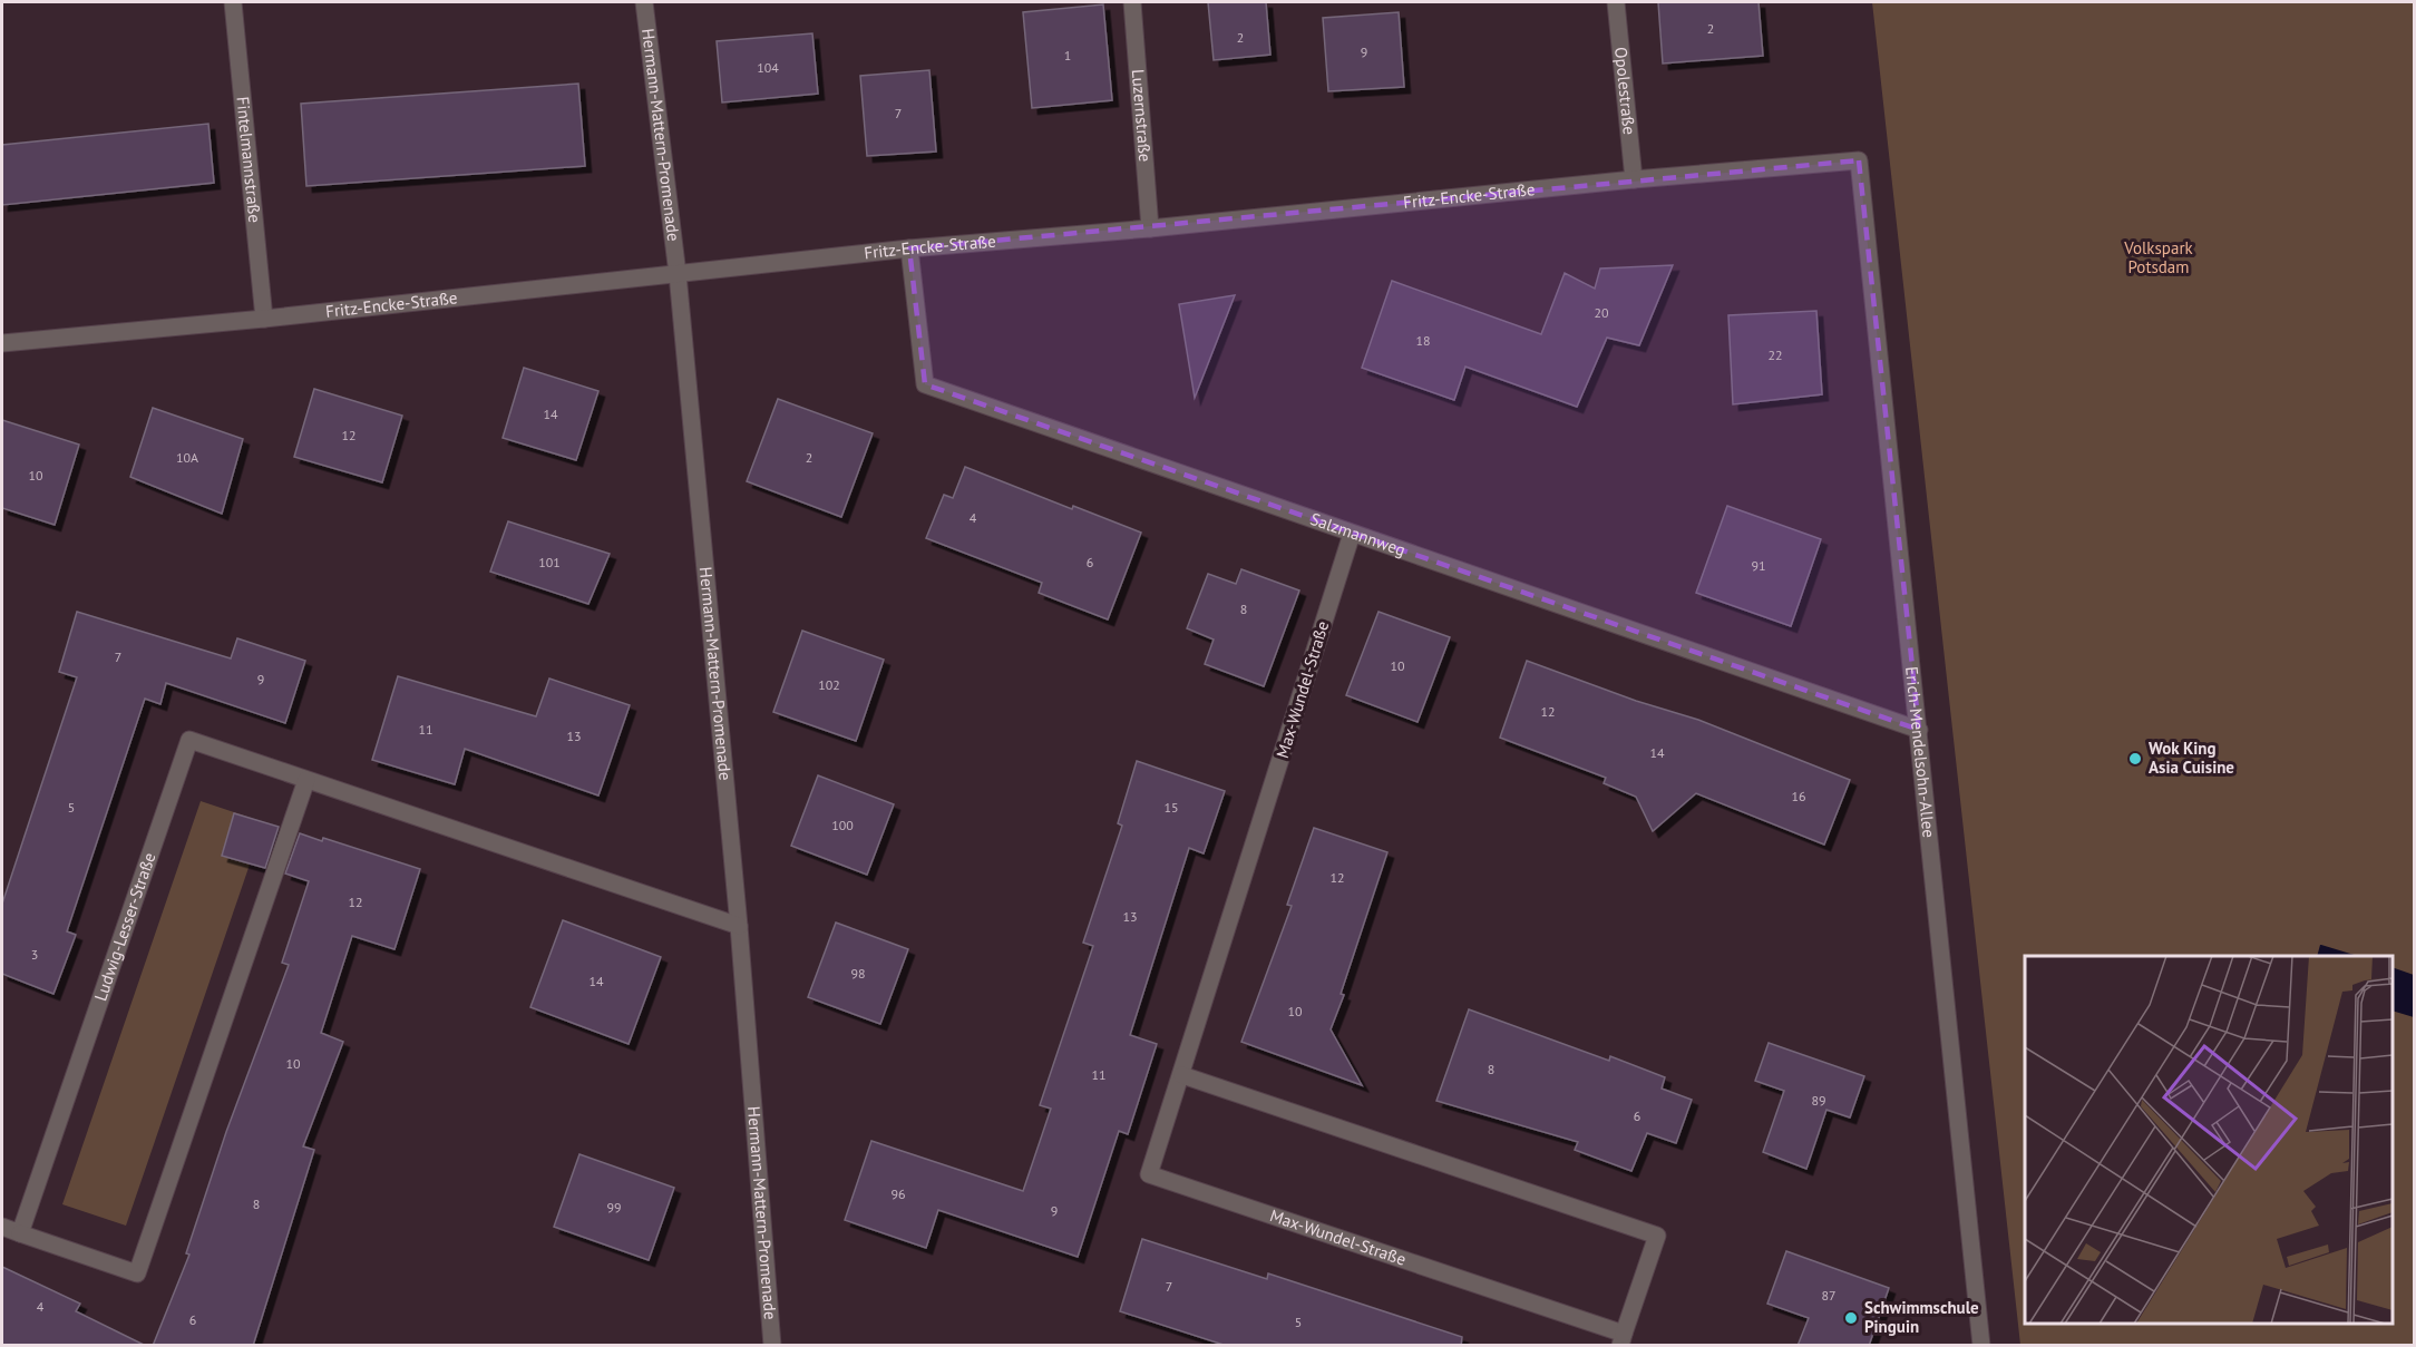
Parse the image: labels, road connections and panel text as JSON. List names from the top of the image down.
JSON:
{
  "streets": {
    "street": [
      "Opolestraße",
      "Luzernstraße",
      "Hermann-Mattern-Promenade",
      "Fintelmannstraße",
      "Fritz-Encke-Straße",
      "Salzmannweg",
      "Max-Wundel-Straße",
      "Erich-Mendelsohn-Allee",
      "Ludwig-Lesser-Straße"
    ]
  },
  "crossings": [
    ["Opolestraße", "Fritz-Encke-Straße"],
    ["Luzernstraße", "Fritz-Encke-Straße"],
    ["Hermann-Mattern-Promenade", "Fritz-Encke-Straße"],
    ["Hermann-Mattern-Promenade", "Ludwig-Lesser-Straße"],
    ["Fintelmannstraße", "Fritz-Encke-Straße"],
    ["Fritz-Encke-Straße", "Salzmannweg"],
    ["Fritz-Encke-Straße", "Erich-Mendelsohn-Allee"],
    ["Salzmannweg", "Max-Wundel-Straße"],
    ["Salzmannweg", "Erich-Mendelsohn-Allee"]
  ],
  "parks": ["Volkspark Potsdam"],
  "places": ["Wok King Asia Cuisine", "Schwimmschule Pinguin"],
  "house_numbers": [
    "2",
    "2",
    "9",
    "1",
    "104",
    "7",
    "20",
    "18",
    "22",
    "14",
    "12",
    "10A",
    "2",
    "10",
    "4",
    "101",
    "6",
    "91",
    "8",
    "7",
    "10",
    "9",
    "102",
    "12",
    "11",
    "13",
    "14",
    "16",
    "5",
    "15",
    "100",
    "12",
    "12",
    "13",
    "3",
    "98",
    "14",
    "10",
    "10",
    "8",
    "11",
    "89",
    "6",
    "96",
    "8",
    "99",
    "9",
    "7",
    "87",
    "4",
    "6",
    "5"
  ]
}
